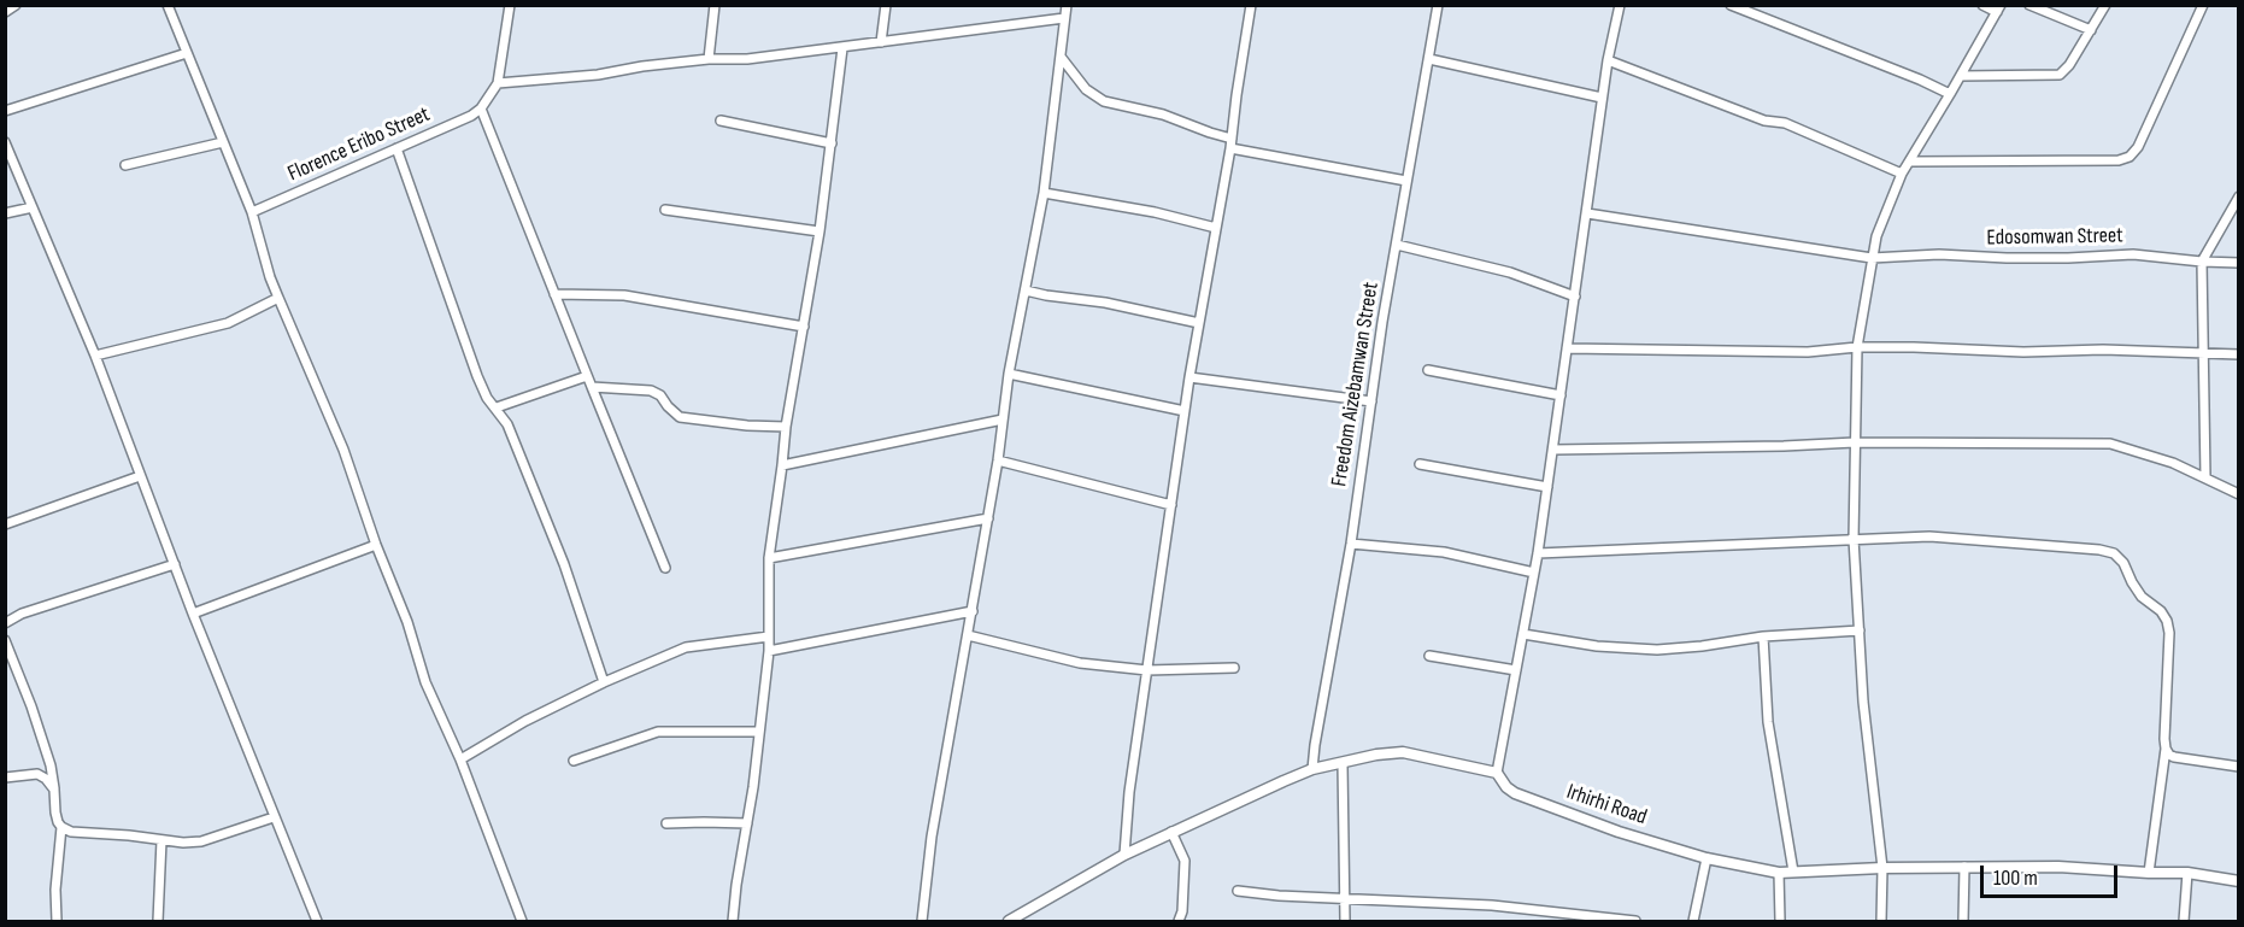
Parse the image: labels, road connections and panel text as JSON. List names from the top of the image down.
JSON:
{
  "streets": {
    "street": [
      "Florence Eribo Street",
      "Edosomwan Street",
      "Freedom Aizebamwan Street",
      "Irhirhi Road"
    ]
  },
  "crossings": [
    ["Freedom Aizebamwan Street", "Irhirhi Road"]
  ],
  "scale_bar": "100 m"
}
